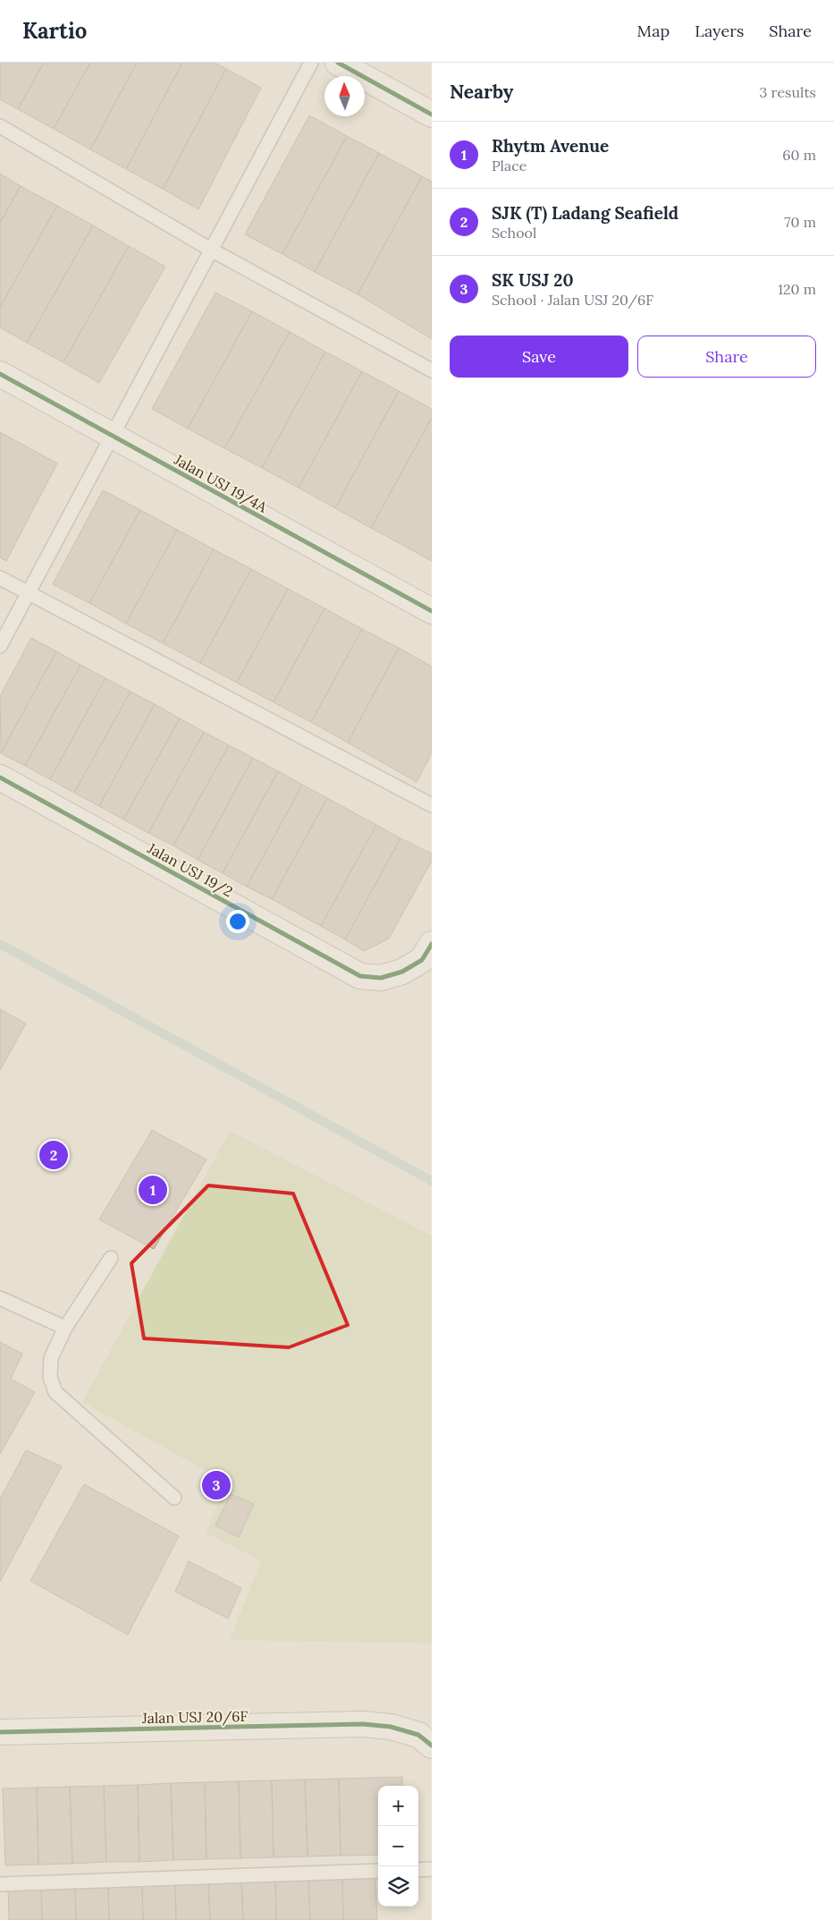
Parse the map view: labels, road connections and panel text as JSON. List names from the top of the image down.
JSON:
{
  "streets": {
    "street": ["Jalan USJ 19/4A", "Jalan USJ 19/2", "Jalan USJ 20/6F"]
  },
  "north": "top",
  "page": {
    "header": "Kartio",
    "nav": ["Map", "Layers", "Share"],
    "heading": ["Nearby", "3 results"],
    "list": [
      {
        "mark": "1",
        "name": "Rhytm Avenue",
        "note": "Place",
        "value": "60 m"
      },
      {
        "mark": "2",
        "name": "SJK (T) Ladang Seafield",
        "note": "School",
        "value": "70 m"
      },
      {
        "mark": "3",
        "name": "SK USJ 20",
        "note": "School · Jalan USJ 20/6F",
        "value": "120 m"
      }
    ],
    "buttons": ["Save", "Share"],
    "pins": ["2", "1", "3"],
    "map_buttons": ["+", "−"]
  }
}
